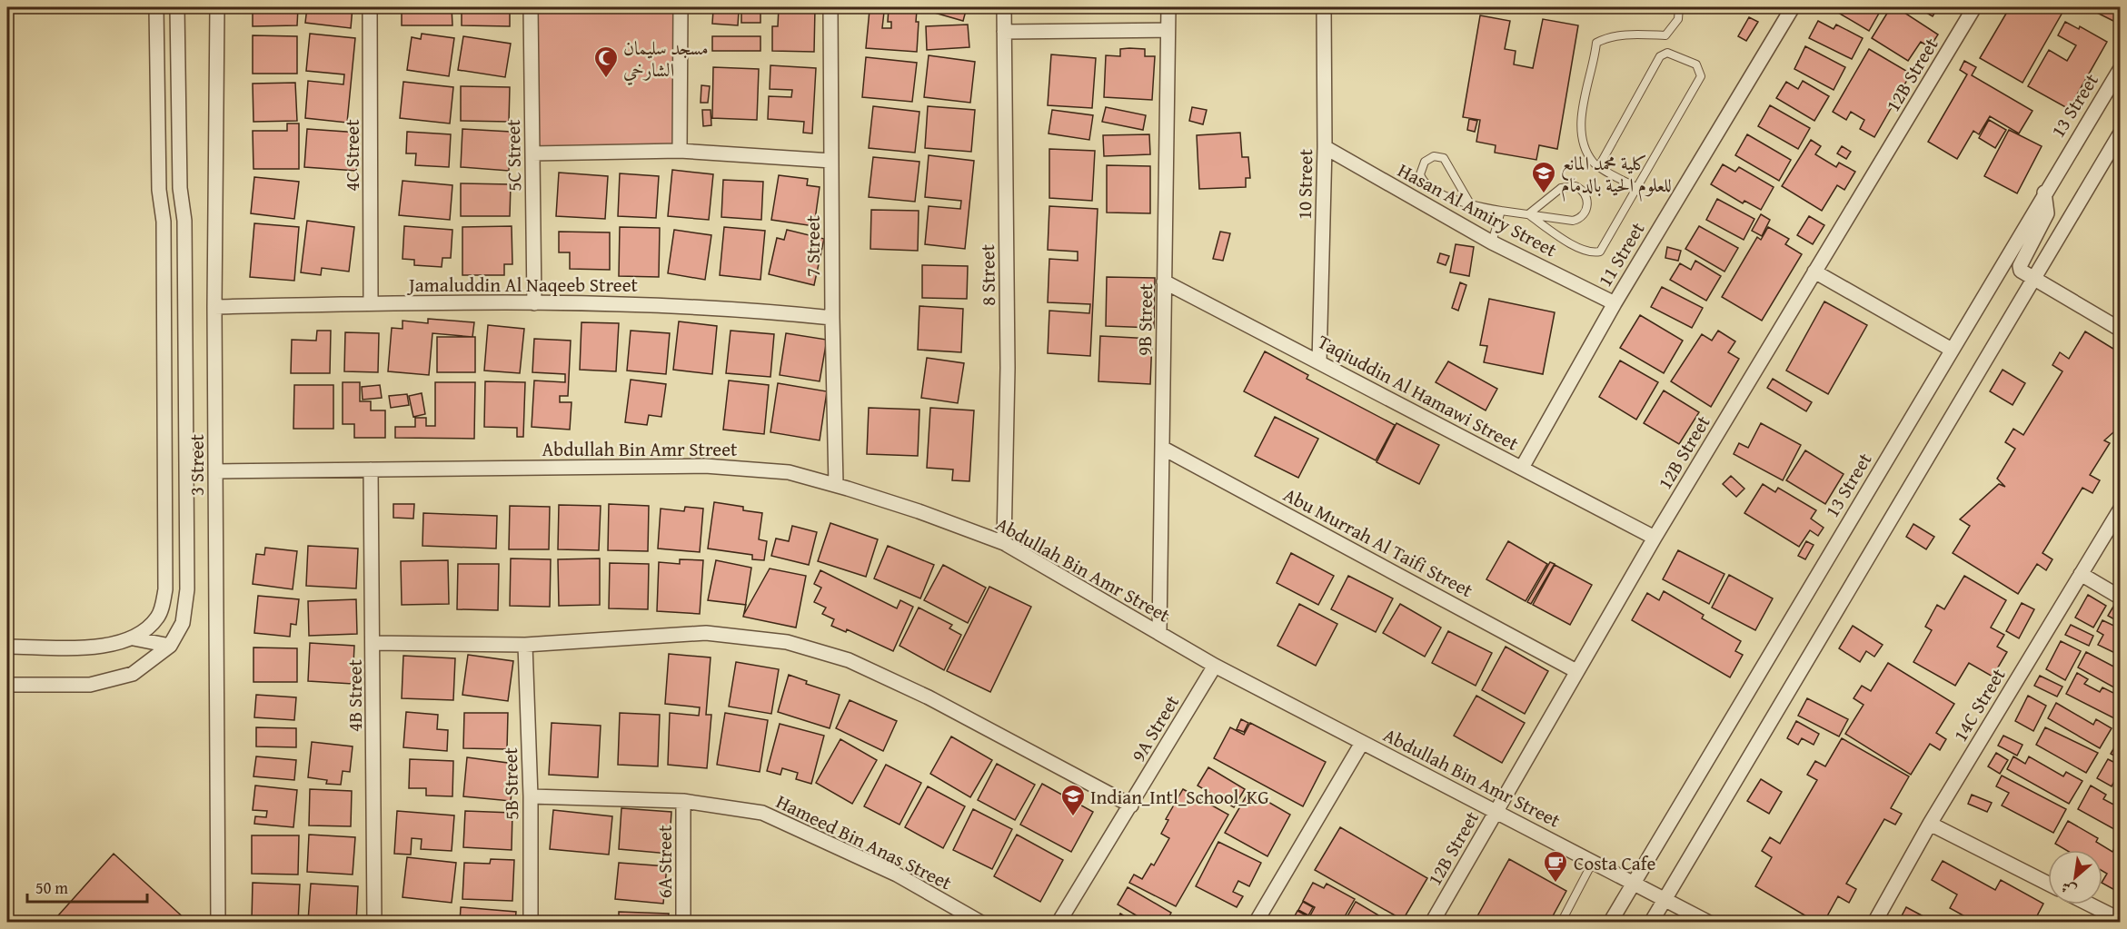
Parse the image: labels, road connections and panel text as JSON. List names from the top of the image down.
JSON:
{
  "streets": {
    "street": [
      "12B Street",
      "13 Street",
      "4C Street",
      "5C Street",
      "10 Street",
      "Hasan Al Amiry Street",
      "7 Street",
      "11 Street",
      "8 Street",
      "Jamaluddin Al Naqeeb Street",
      "9B Street",
      "Taqiuddin Al Hamawi Street",
      "Abdullah Bin Amr Street",
      "3 Street",
      "Abu Murrah Al Taifi Street",
      "4B Street",
      "14C Street",
      "9A Street",
      "5B Street",
      "Hameed Bin Anas Street",
      "6A Street"
    ]
  },
  "crossings": [
    ["12B Street", "Taqiuddin Al Hamawi Street"],
    ["12B Street", "Abdullah Bin Amr Street"],
    ["12B Street", "Abu Murrah Al Taifi Street"],
    ["13 Street", "Abdullah Bin Amr Street"],
    ["4C Street", "Jamaluddin Al Naqeeb Street"],
    ["5C Street", "Jamaluddin Al Naqeeb Street"],
    ["10 Street", "Hasan Al Amiry Street"],
    ["10 Street", "Taqiuddin Al Hamawi Street"],
    ["Hasan Al Amiry Street", "11 Street"],
    ["7 Street", "Jamaluddin Al Naqeeb Street"],
    ["7 Street", "Abdullah Bin Amr Street"],
    ["11 Street", "Taqiuddin Al Hamawi Street"],
    ["8 Street", "Abdullah Bin Amr Street"],
    ["Jamaluddin Al Naqeeb Street", "3 Street"],
    ["9B Street", "Taqiuddin Al Hamawi Street"],
    ["9B Street", "Abdullah Bin Amr Street"],
    ["9B Street", "Abu Murrah Al Taifi Street"],
    ["Abdullah Bin Amr Street", "3 Street"],
    ["Abdullah Bin Amr Street", "4B Street"],
    ["Abdullah Bin Amr Street", "9A Street"],
    ["5B Street", "Hameed Bin Anas Street"],
    ["Hameed Bin Anas Street", "6A Street"]
  ],
  "places": {
    "mosque": ["مسجد سليمان الشارخي"],
    "school or university": ["كلية محمد المانع للعلوم الحية بالدمام", "Indian_Intl_School_KG"],
    "cafe": ["Costa Cafe"]
  },
  "scale_bar": "50 m",
  "north": "bottom left"
}
